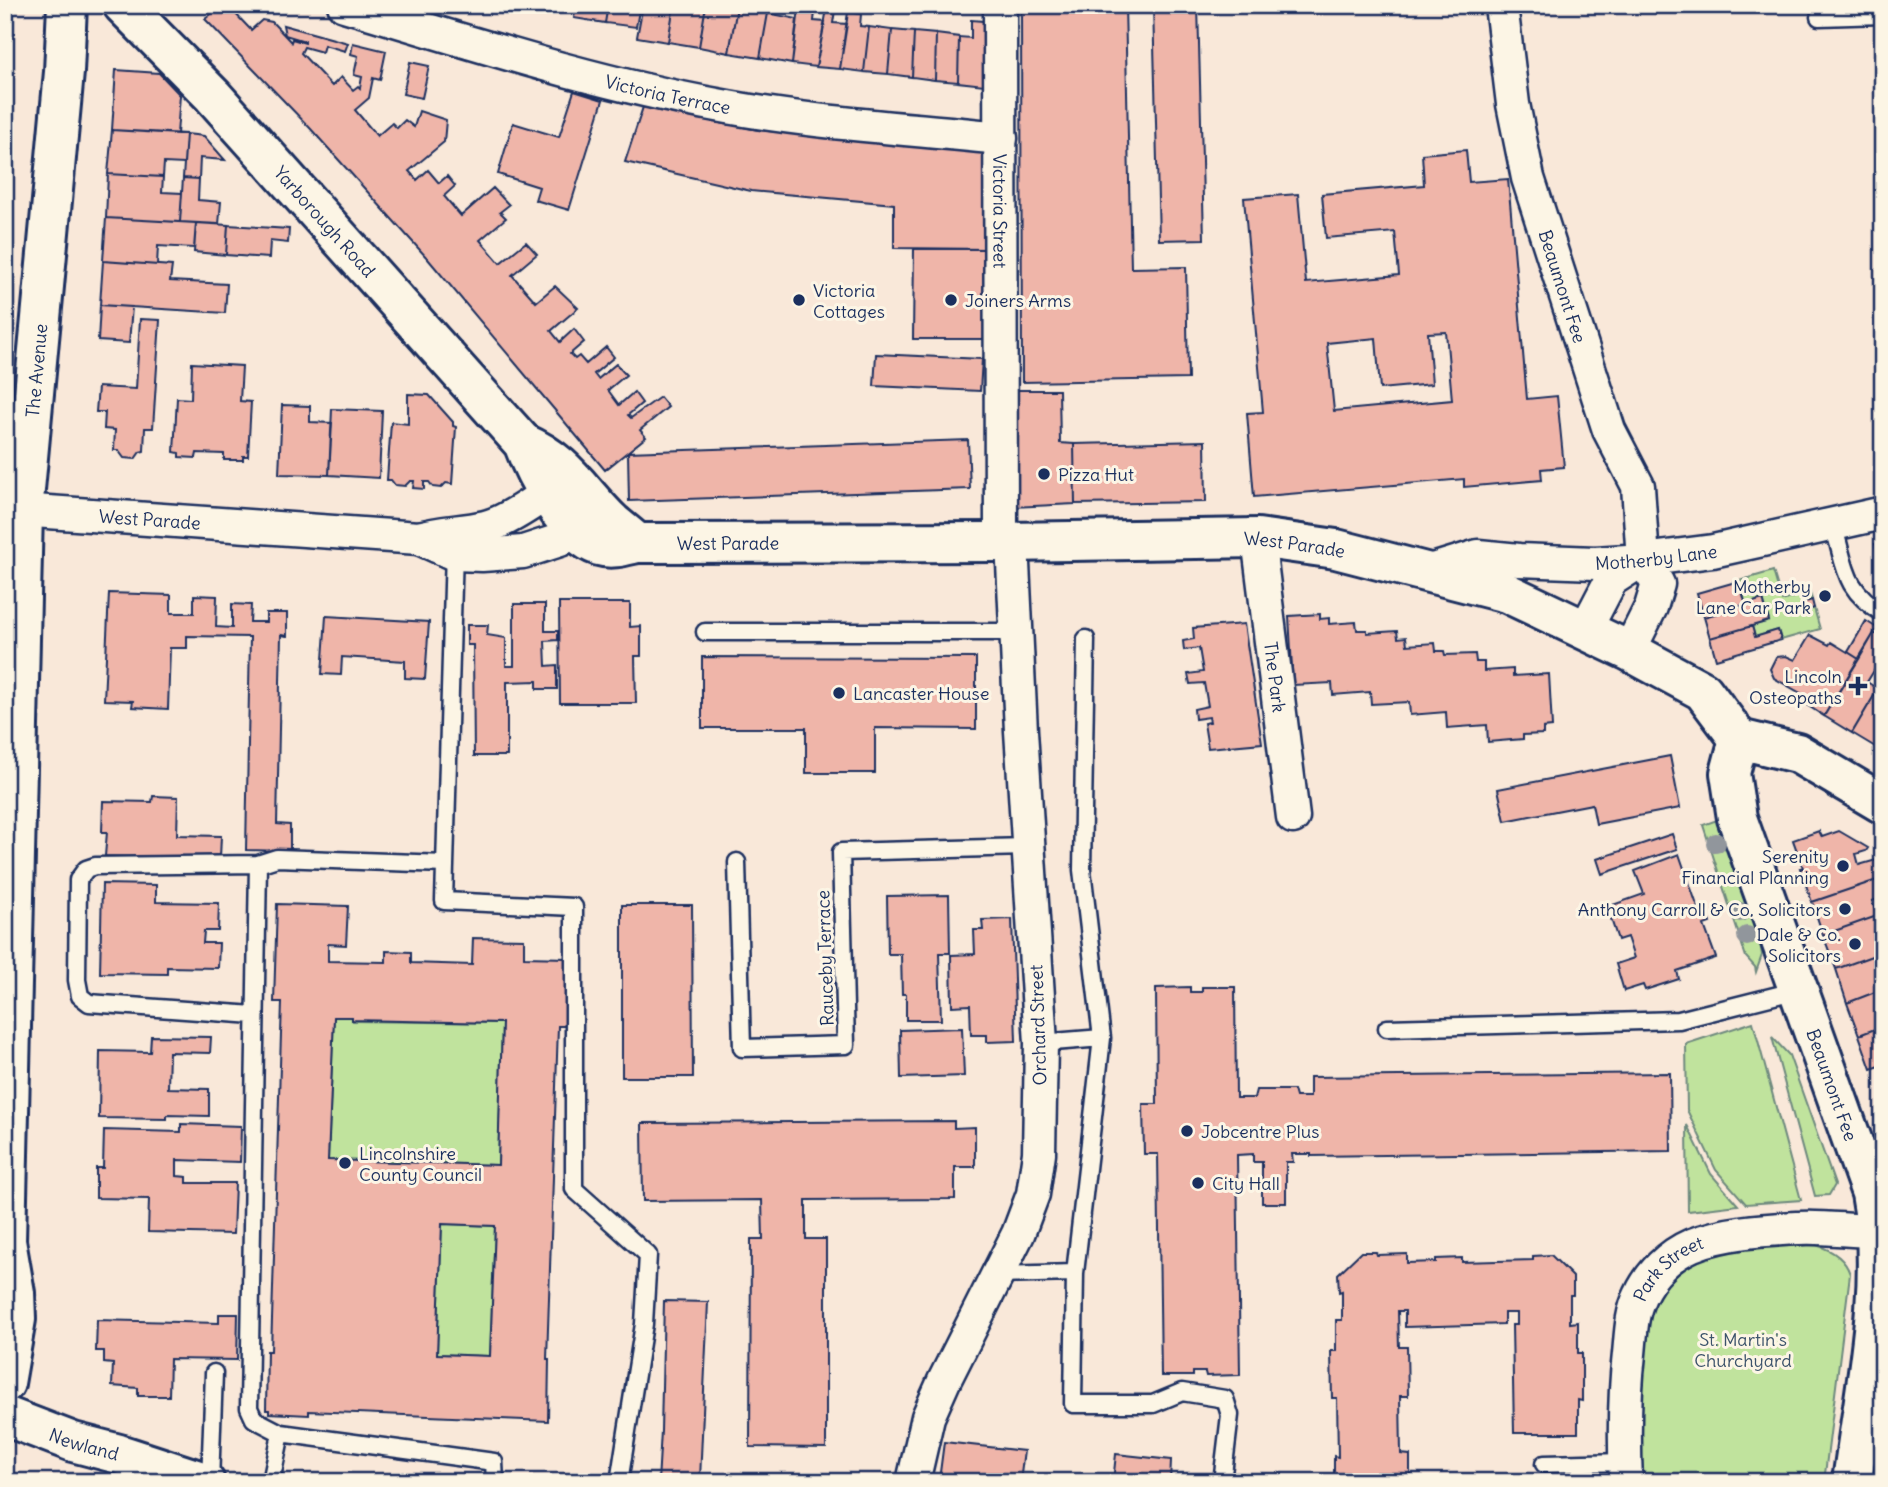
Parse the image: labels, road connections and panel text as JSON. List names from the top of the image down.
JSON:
{
  "streets": {
    "main road": [
      "Yarborough Road",
      "Beaumont Fee",
      "The Avenue",
      "West Parade",
      "Newland"
    ],
    "street": [
      "Victoria Terrace",
      "Victoria Street",
      "Motherby Lane",
      "The Park",
      "Orchard Street",
      "Park Street"
    ],
    "lane": ["Rauceby Terrace"]
  },
  "crossings": [
    ["Victoria Terrace", "Victoria Street"],
    ["Victoria Street", "West Parade"],
    ["Victoria Street", "Orchard Street"],
    ["Yarborough Road", "West Parade"],
    ["Beaumont Fee", "West Parade"],
    ["Beaumont Fee", "Motherby Lane"],
    ["Beaumont Fee", "Park Street"],
    ["The Avenue", "West Parade"],
    ["West Parade", "Motherby Lane"],
    ["West Parade", "The Park"],
    ["West Parade", "Orchard Street"],
    ["Rauceby Terrace", "Orchard Street"]
  ],
  "parks": ["St. Martin's Churchyard"],
  "places": {
    "other": [
      "Victoria Cottages",
      "Joiners Arms",
      "Pizza Hut",
      "Motherby Lane Car Park",
      "Lancaster House",
      "Serenity Financial Planning",
      "Anthony Carroll & Co. Solicitors",
      "Dale & Co. Solicitors",
      "Jobcentre Plus",
      "Lincolnshire County Council",
      "City Hall"
    ],
    "health": ["Lincoln Osteopaths"]
  }
}
